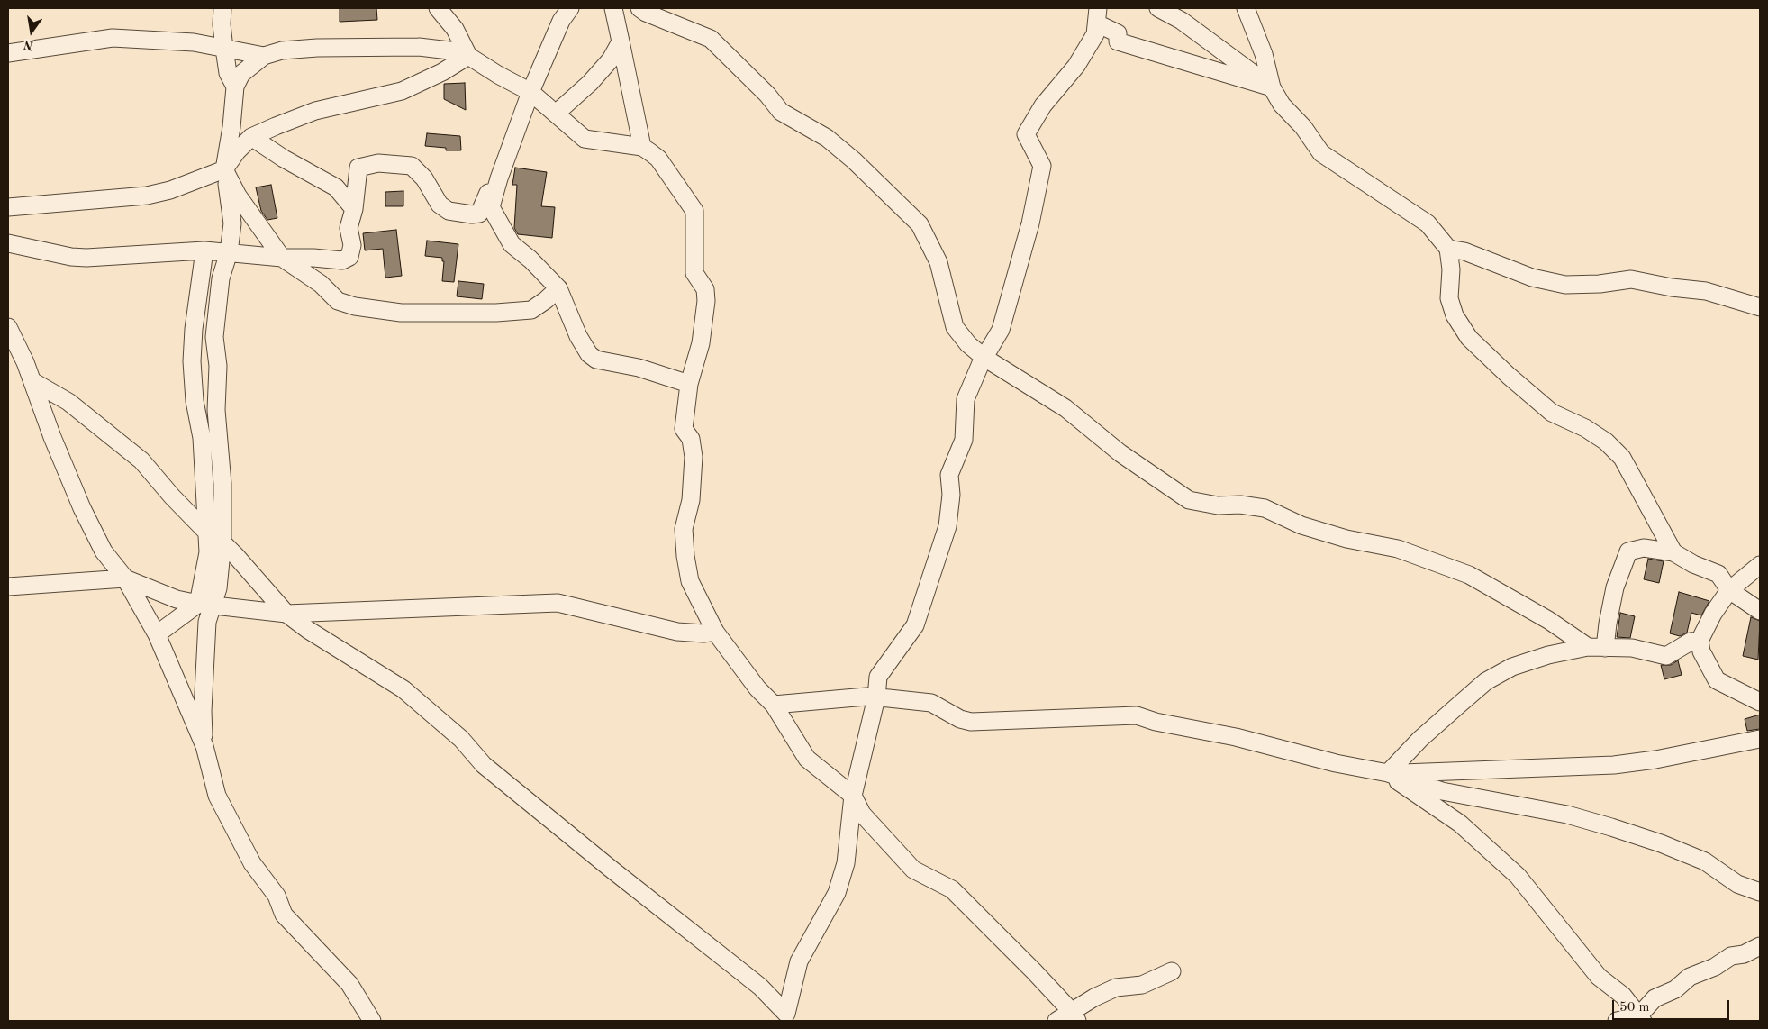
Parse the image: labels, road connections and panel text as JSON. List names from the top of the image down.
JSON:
{
  "scale_bar": "50 m",
  "north": "bottom"
}
